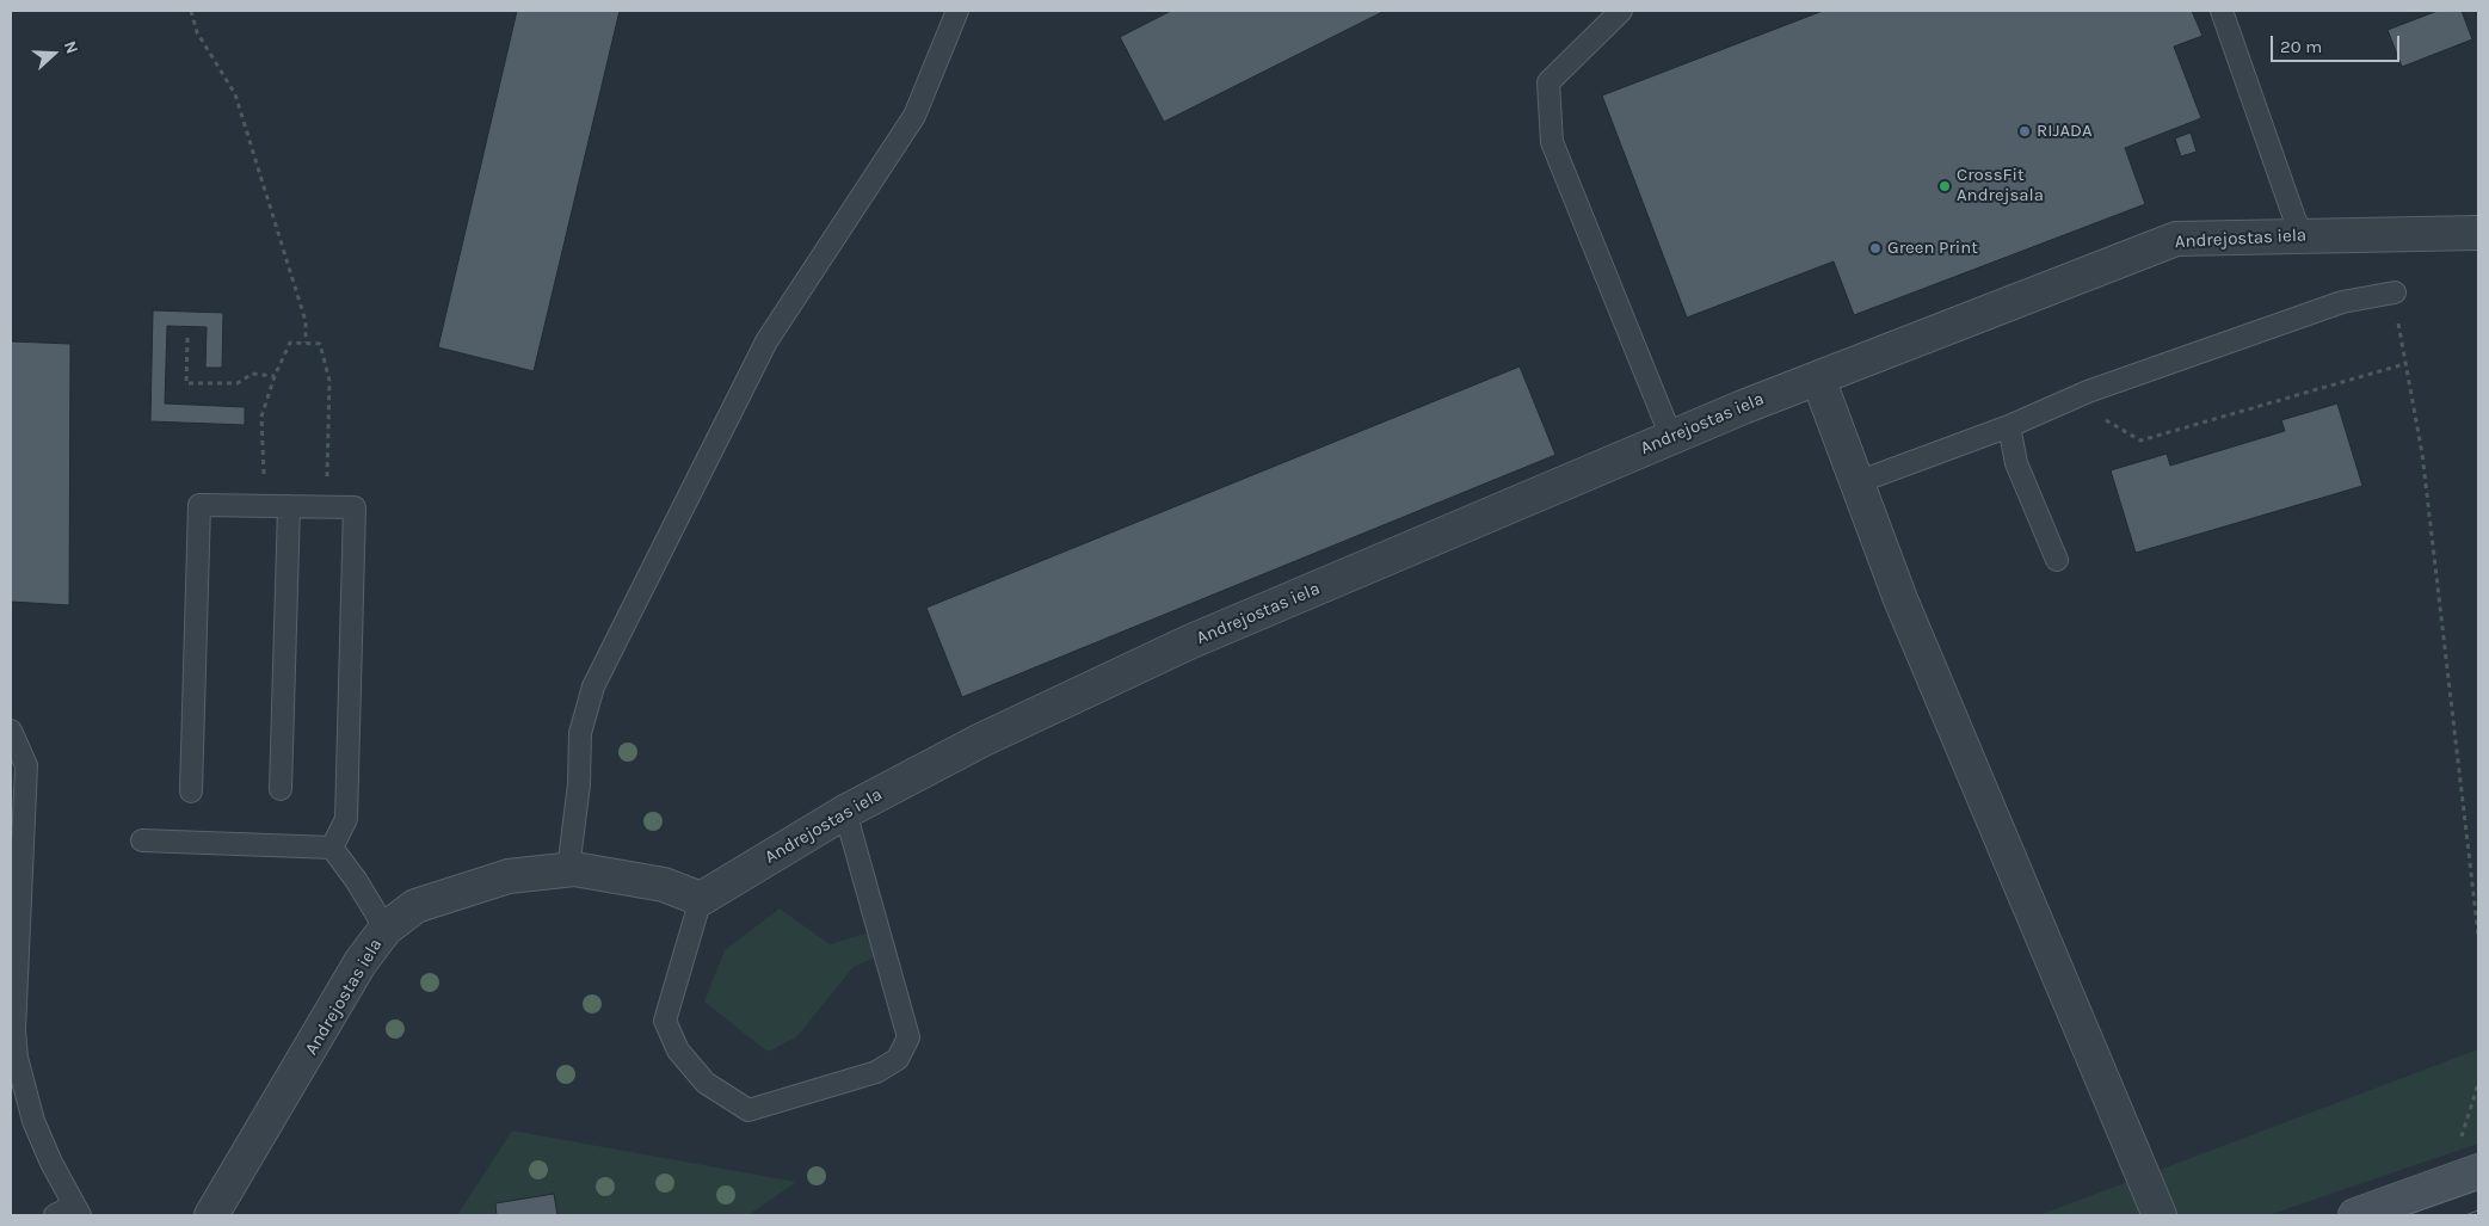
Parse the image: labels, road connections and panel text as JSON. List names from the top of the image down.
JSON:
{
  "streets": {
    "street": ["Andrejostas iela"]
  },
  "places": ["RIJADA", "CrossFit Andrejsala", "Green Print"],
  "scale_bar": "20 m",
  "north": "right"
}
